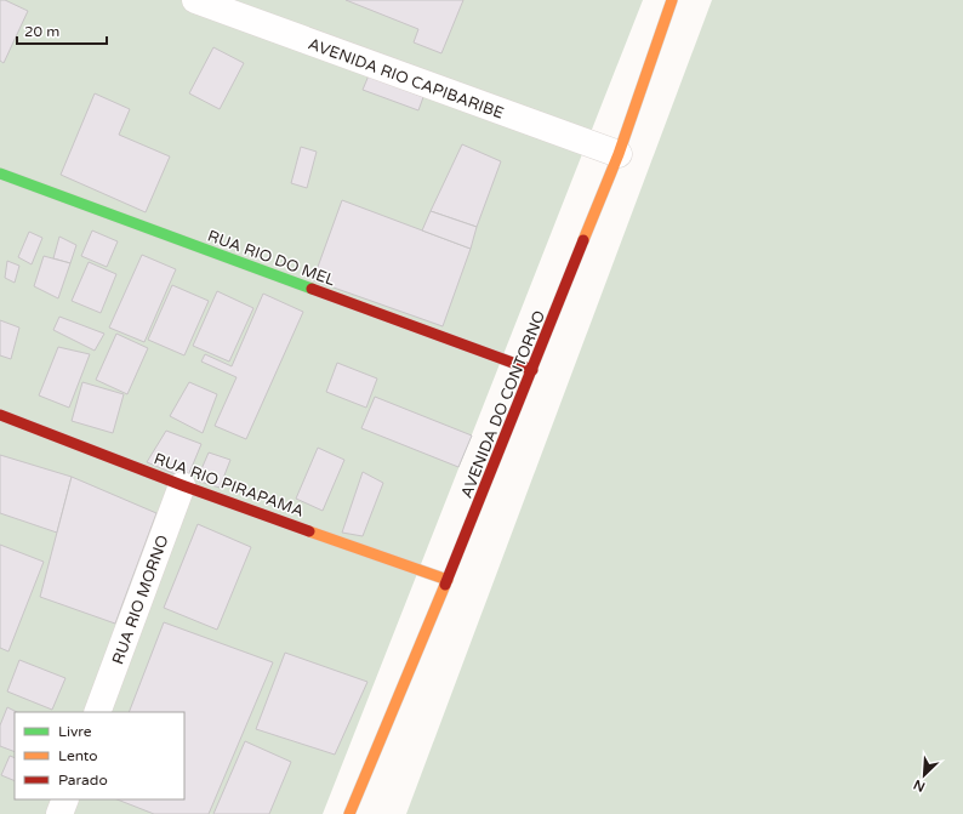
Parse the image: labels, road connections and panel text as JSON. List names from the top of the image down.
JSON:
{
  "streets": {
    "street": [
      "AVENIDA RIO CAPIBARIBE",
      "RUA RIO DO MEL",
      "AVENIDA DO CONTORNO",
      "RUA RIO PIRAPAMA",
      "RUA RIO MORNO"
    ]
  },
  "crossings": [
    ["AVENIDA RIO CAPIBARIBE", "AVENIDA DO CONTORNO"],
    ["RUA RIO DO MEL", "AVENIDA DO CONTORNO"],
    ["AVENIDA DO CONTORNO", "RUA RIO PIRAPAMA"],
    ["RUA RIO PIRAPAMA", "RUA RIO MORNO"]
  ],
  "legend": ["Livre", "Lento", "Parado"],
  "scale_bar": "20 m",
  "north": "bottom left"
}
